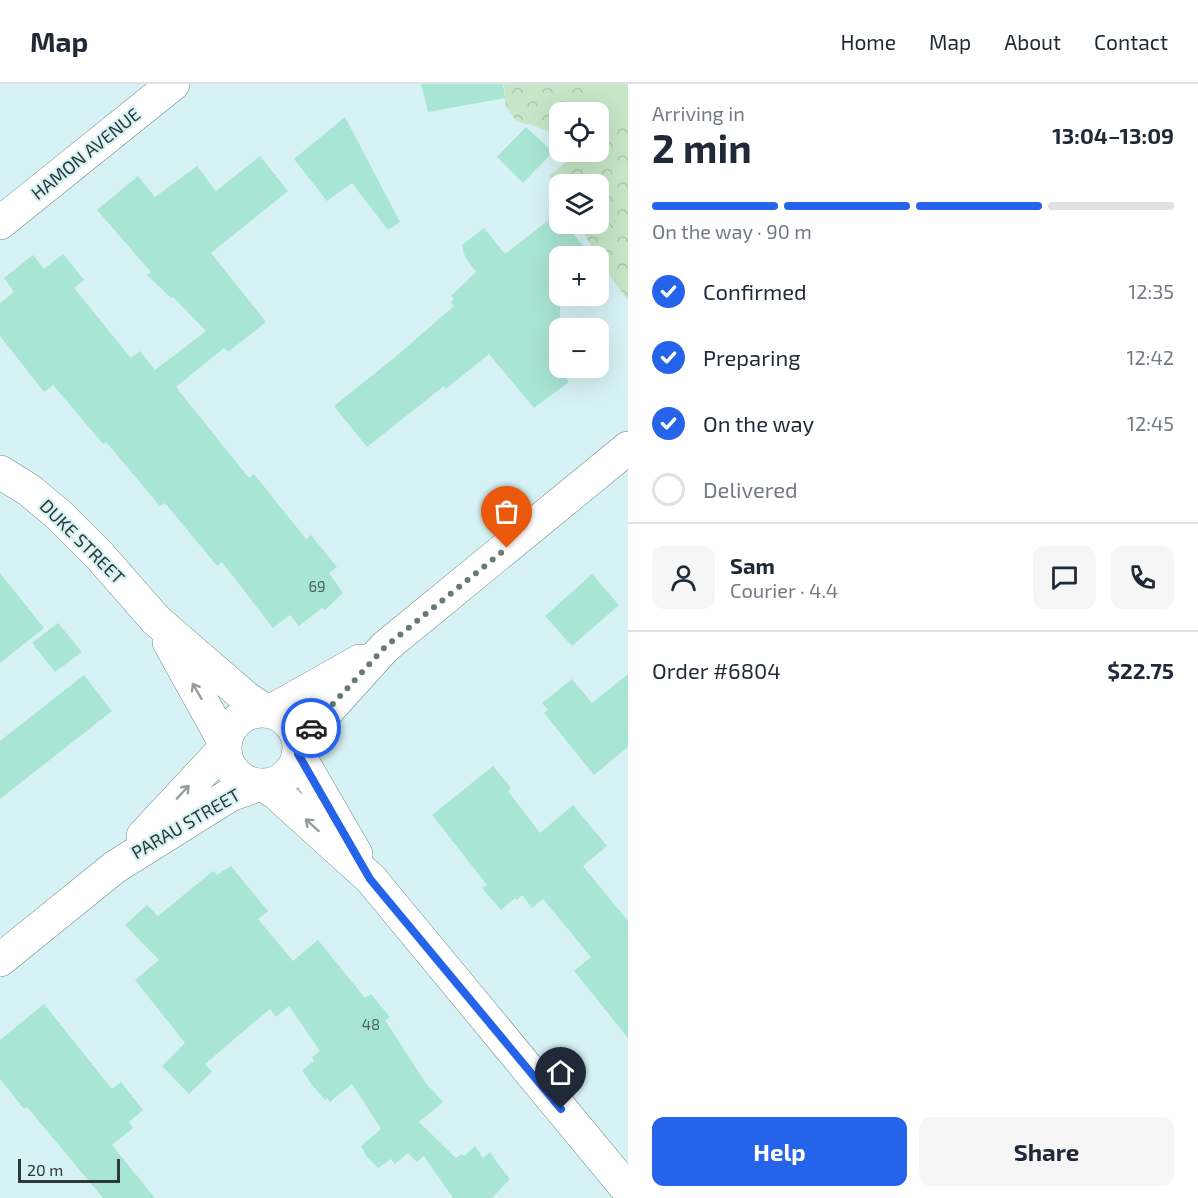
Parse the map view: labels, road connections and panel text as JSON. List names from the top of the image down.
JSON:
{
  "streets": {
    "street": ["HAMON AVENUE", "DUKE STREET", "PARAU STREET"]
  },
  "crossings": [
    ["DUKE STREET", "PARAU STREET"]
  ],
  "house_numbers": ["69", "48"],
  "scale_bar": "20 m",
  "page": {
    "header": "Map",
    "nav": [
      "Home",
      "Map",
      "About",
      "Contact"
    ],
    "heading": ["2 min", "Arriving in", "13:04–13:09"],
    "panel": [
      "Sam",
      "Courier · 4.4",
      "Order #6804",
      "$22.75"
    ],
    "map_buttons": ["+", "−"],
    "bar": "On the way · 90 m",
    "list": [
      ["Confirmed", "12:35"],
      ["Preparing", "12:42"],
      ["On the way", "12:45"],
      "Delivered"
    ],
    "buttons": ["Help", "Share"],
    "scale": "20 m"
  }
}
